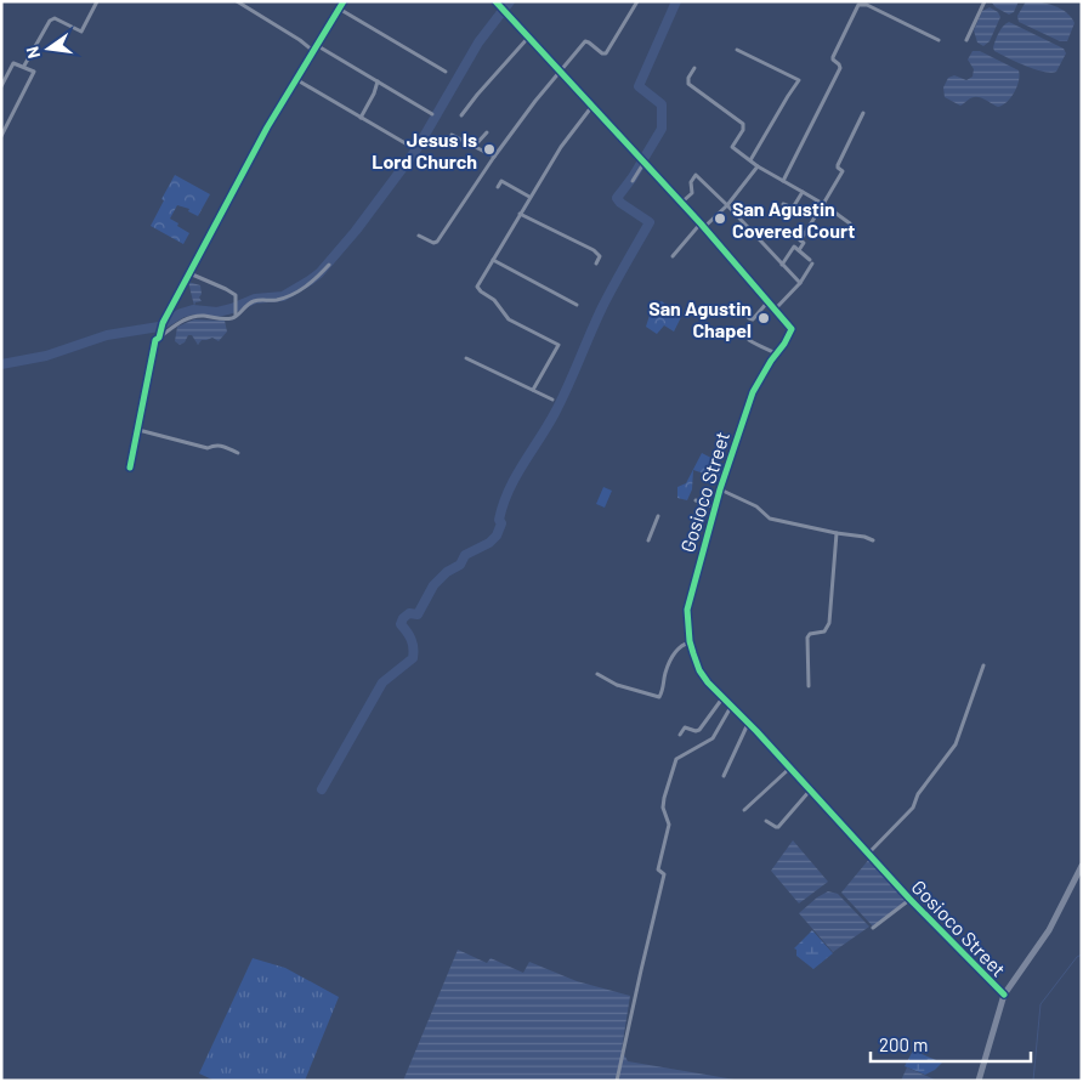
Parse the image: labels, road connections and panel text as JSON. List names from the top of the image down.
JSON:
{
  "streets": {
    "street": ["Gosioco Street"]
  },
  "places": ["Jesus Is Lord Church", "San Agustin Covered Court", "San Agustin Chapel"],
  "scale_bar": "200 m",
  "north": "left"
}
